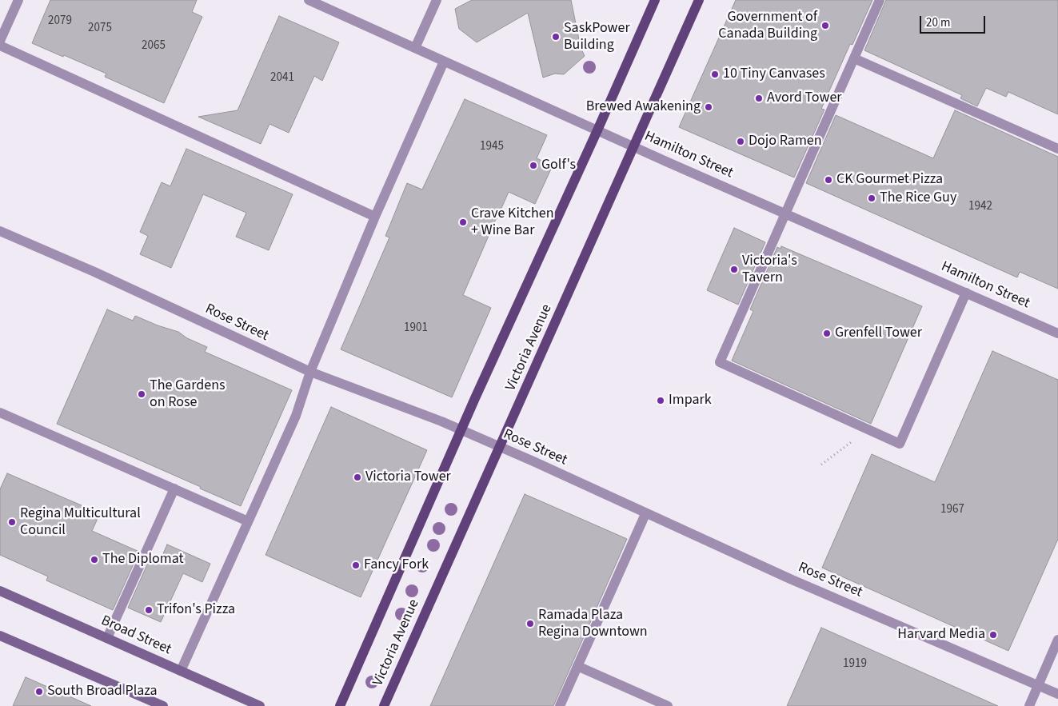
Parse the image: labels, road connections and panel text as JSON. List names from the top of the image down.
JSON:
{
  "streets": {
    "main road": ["Victoria Avenue", "Broad Street"],
    "street": ["Hamilton Street", "Rose Street"]
  },
  "crossings": [
    ["Hamilton Street", "Victoria Avenue"],
    ["Rose Street", "Victoria Avenue"]
  ],
  "places": [
    "Government of Canada Building",
    "SaskPower Building",
    "10 Tiny Canvases",
    "Avord Tower",
    "Brewed Awakening",
    "Dojo Ramen",
    "Golf's",
    "CK Gourmet Pizza",
    "The Rice Guy",
    "Crave Kitchen + Wine Bar",
    "Victoria's Tavern",
    "Grenfell Tower",
    "The Gardens on Rose",
    "Impark",
    "Victoria Tower",
    "Regina Multicultural Council",
    "The Diplomat",
    "Fancy Fork",
    "Trifon's Pizza",
    "Ramada Plaza Regina Downtown",
    "Harvard Media",
    "South Broad Plaza"
  ],
  "house_numbers": [
    "2079",
    "2075",
    "2065",
    "2041",
    "1945",
    "1942",
    "1901",
    "1967",
    "1919"
  ],
  "scale_bar": "20 m"
}
